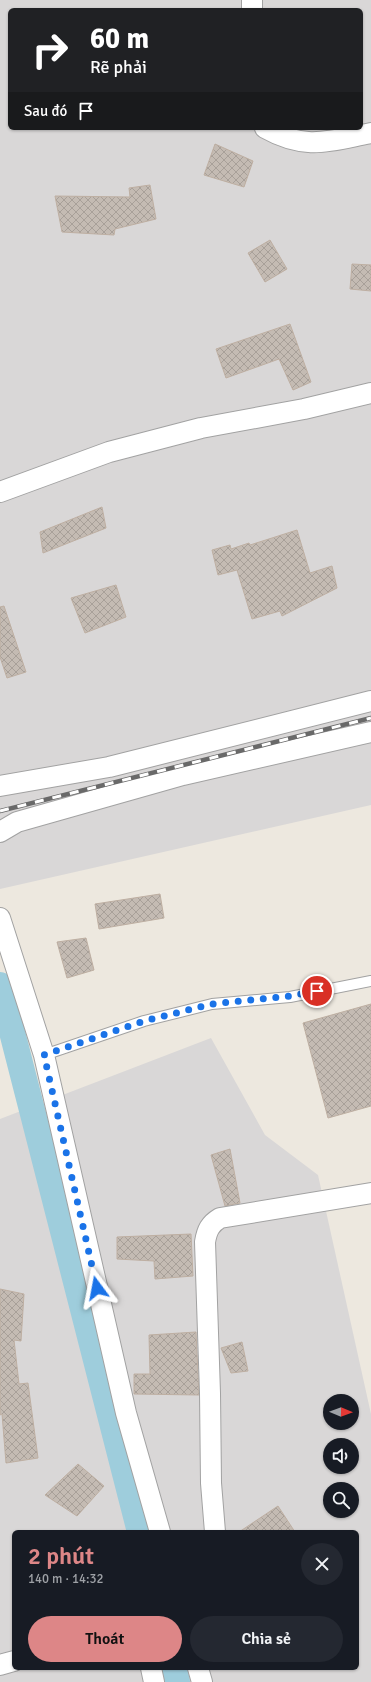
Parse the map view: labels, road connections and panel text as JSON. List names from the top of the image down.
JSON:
{
  "north": "right",
  "page": {
    "turn": ["60 m", "Rẽ phải"],
    "then": "Sau đó",
    "heading": ["2 phút", "140 m · 14:32"],
    "buttons": ["Thoát", "Chia sẻ"]
  }
}
